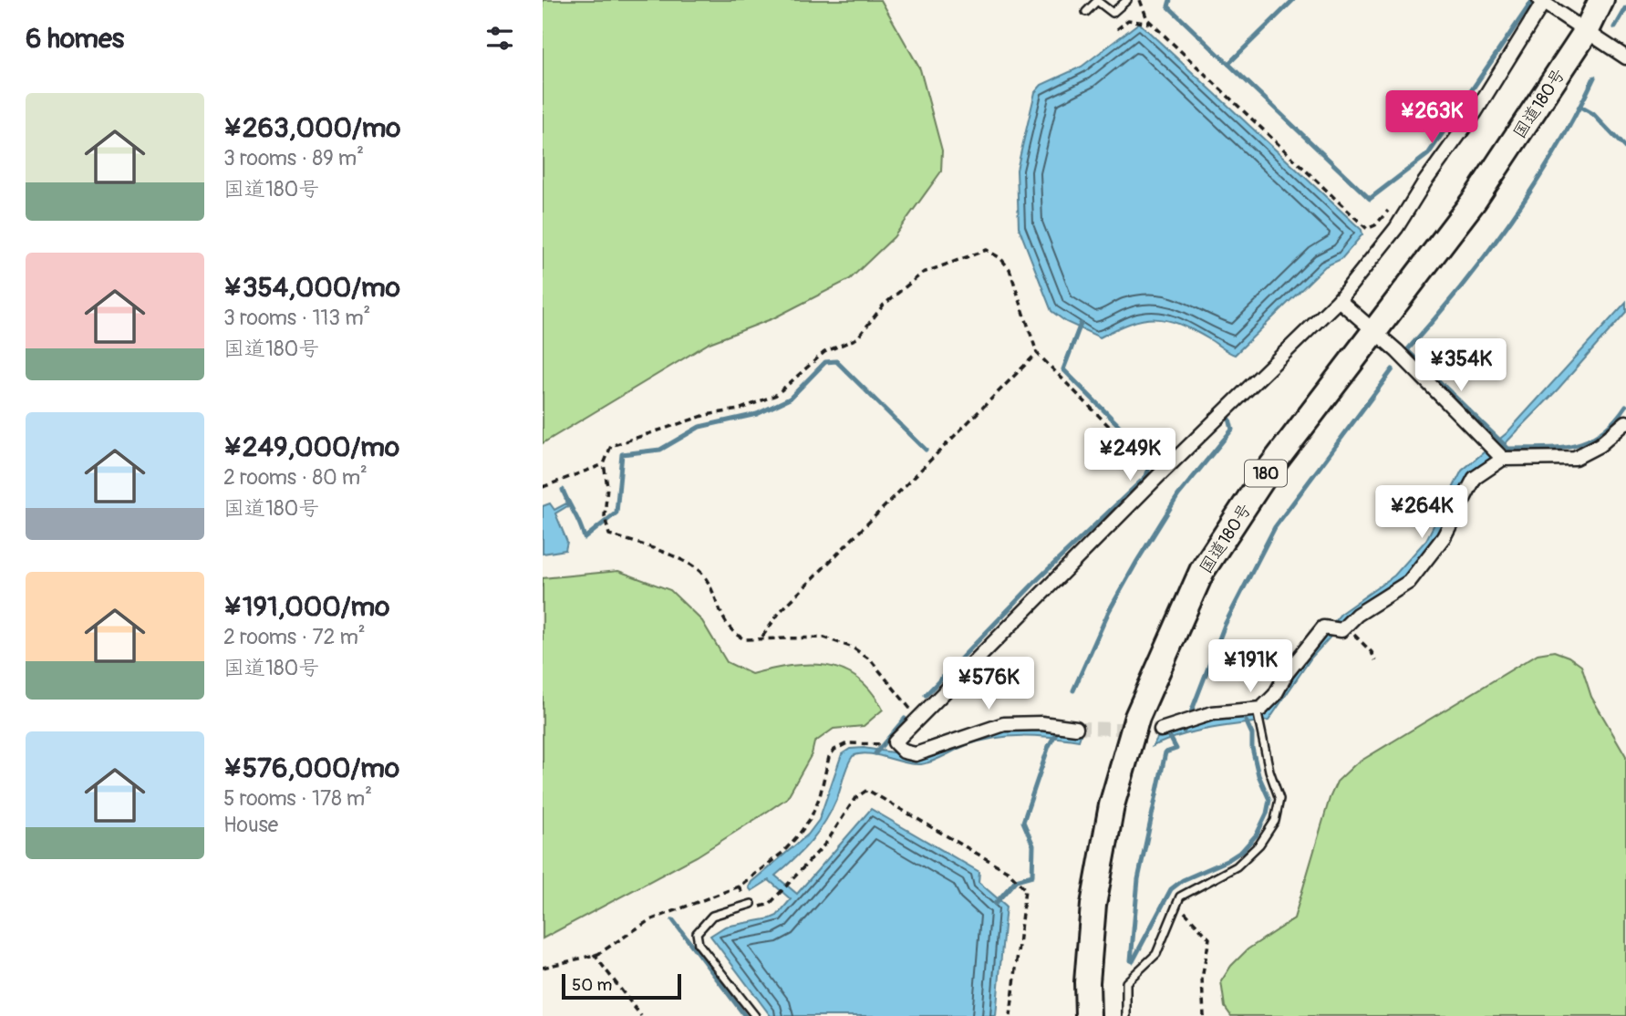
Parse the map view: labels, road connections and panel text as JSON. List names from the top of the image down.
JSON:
{
  "streets": {
    "highway": ["国道180号", "180"]
  },
  "scale_bar": "50 m",
  "page": {
    "heading": "6 homes",
    "list": [
      {
        "name": "¥263,000/mo",
        "note": "3 rooms · 89 m² · 国道180号"
      },
      {
        "name": "¥354,000/mo",
        "note": "3 rooms · 113 m² · 国道180号"
      },
      {
        "name": "¥249,000/mo",
        "note": "2 rooms · 80 m² · 国道180号"
      },
      {
        "name": "¥191,000/mo",
        "note": "2 rooms · 72 m² · 国道180号"
      },
      {
        "name": "¥576,000/mo",
        "note": "5 rooms · 178 m² · House"
      }
    ],
    "price": [
      "¥263K",
      "¥354K",
      "¥249K",
      "¥264K",
      "¥191K",
      "¥576K"
    ],
    "scale": "50 m"
  }
}
